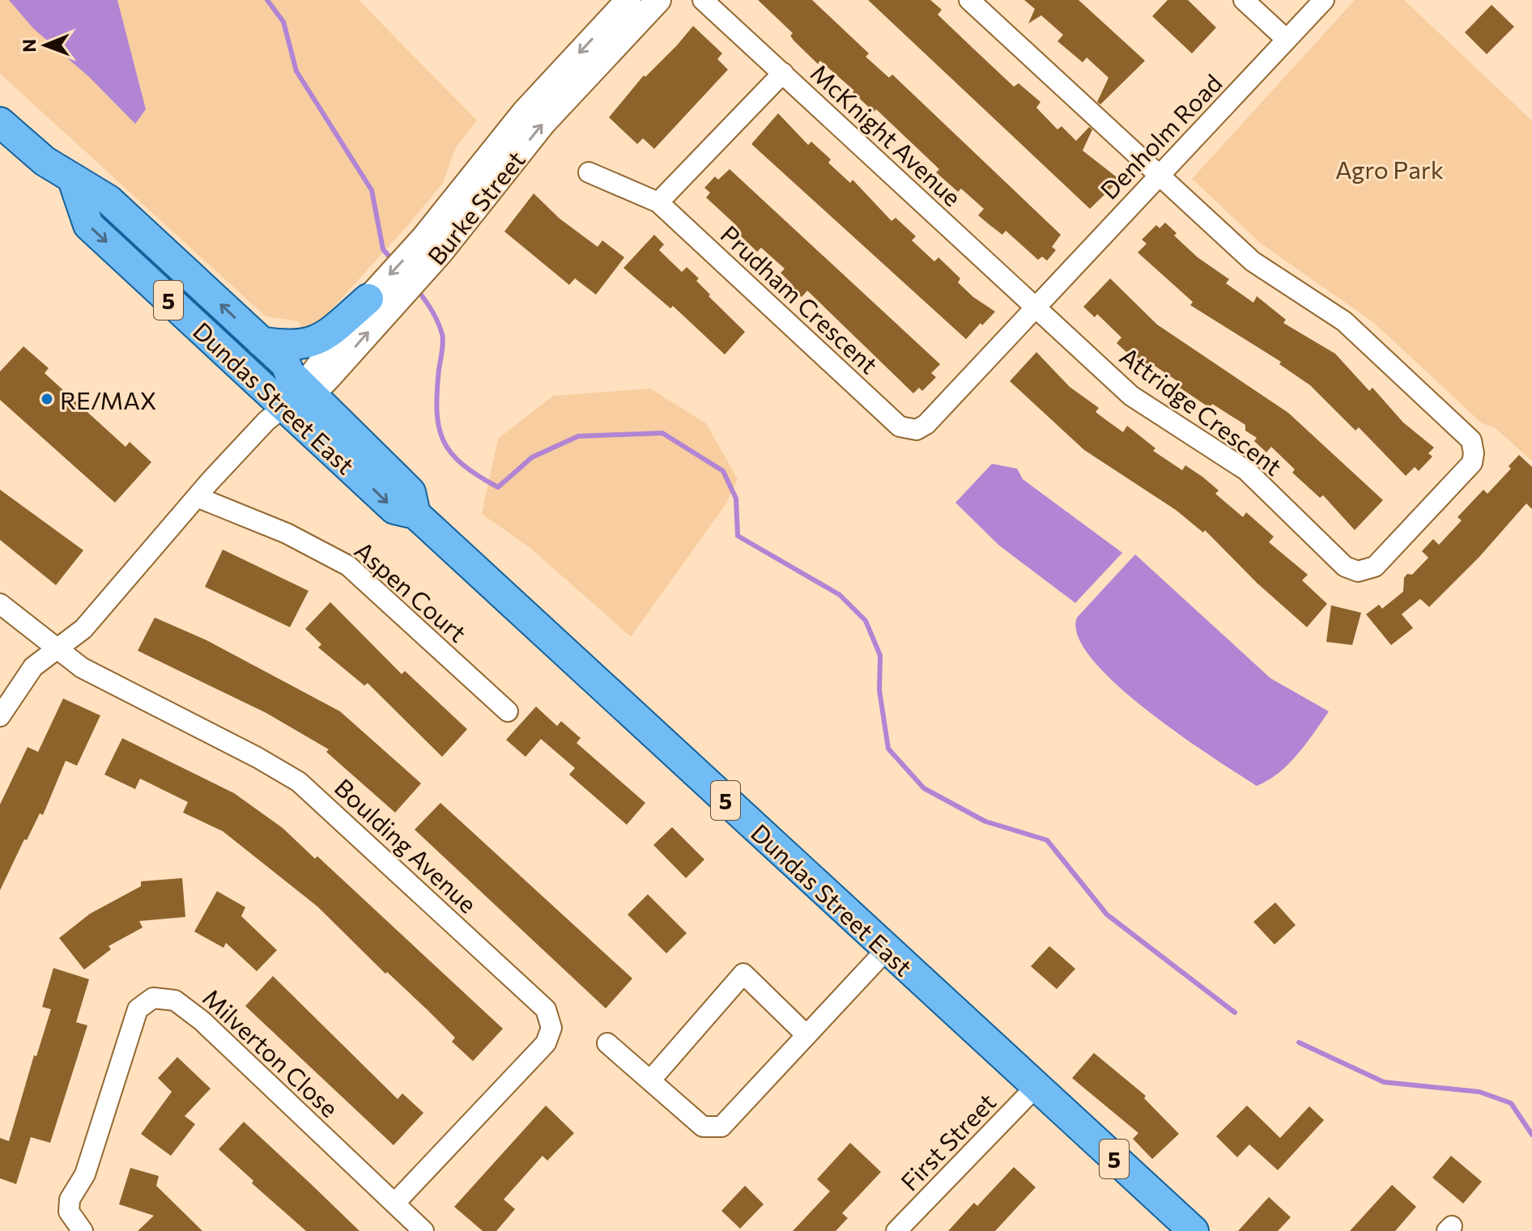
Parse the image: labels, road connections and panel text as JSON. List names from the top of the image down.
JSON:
{
  "streets": {
    "main road": ["5", "Dundas Street East"],
    "street": [
      "McKnight Avenue",
      "Denholm Road",
      "Burke Street",
      "Prudham Crescent",
      "Attridge Crescent",
      "Aspen Court",
      "Boulding Avenue",
      "Milverton Close",
      "First Street"
    ]
  },
  "crossings": [
    ["McKnight Avenue", "Denholm Road"],
    ["McKnight Avenue", "Prudham Crescent"],
    ["McKnight Avenue", "Attridge Crescent"],
    ["Denholm Road", "Prudham Crescent"],
    ["Denholm Road", "Attridge Crescent"],
    ["Burke Street", "Dundas Street East"],
    ["Prudham Crescent", "Attridge Crescent"],
    ["Dundas Street East", "First Street"],
    ["Boulding Avenue", "Milverton Close"]
  ],
  "parks": ["Agro Park"],
  "places": ["RE/MAX"],
  "north": "left"
}
